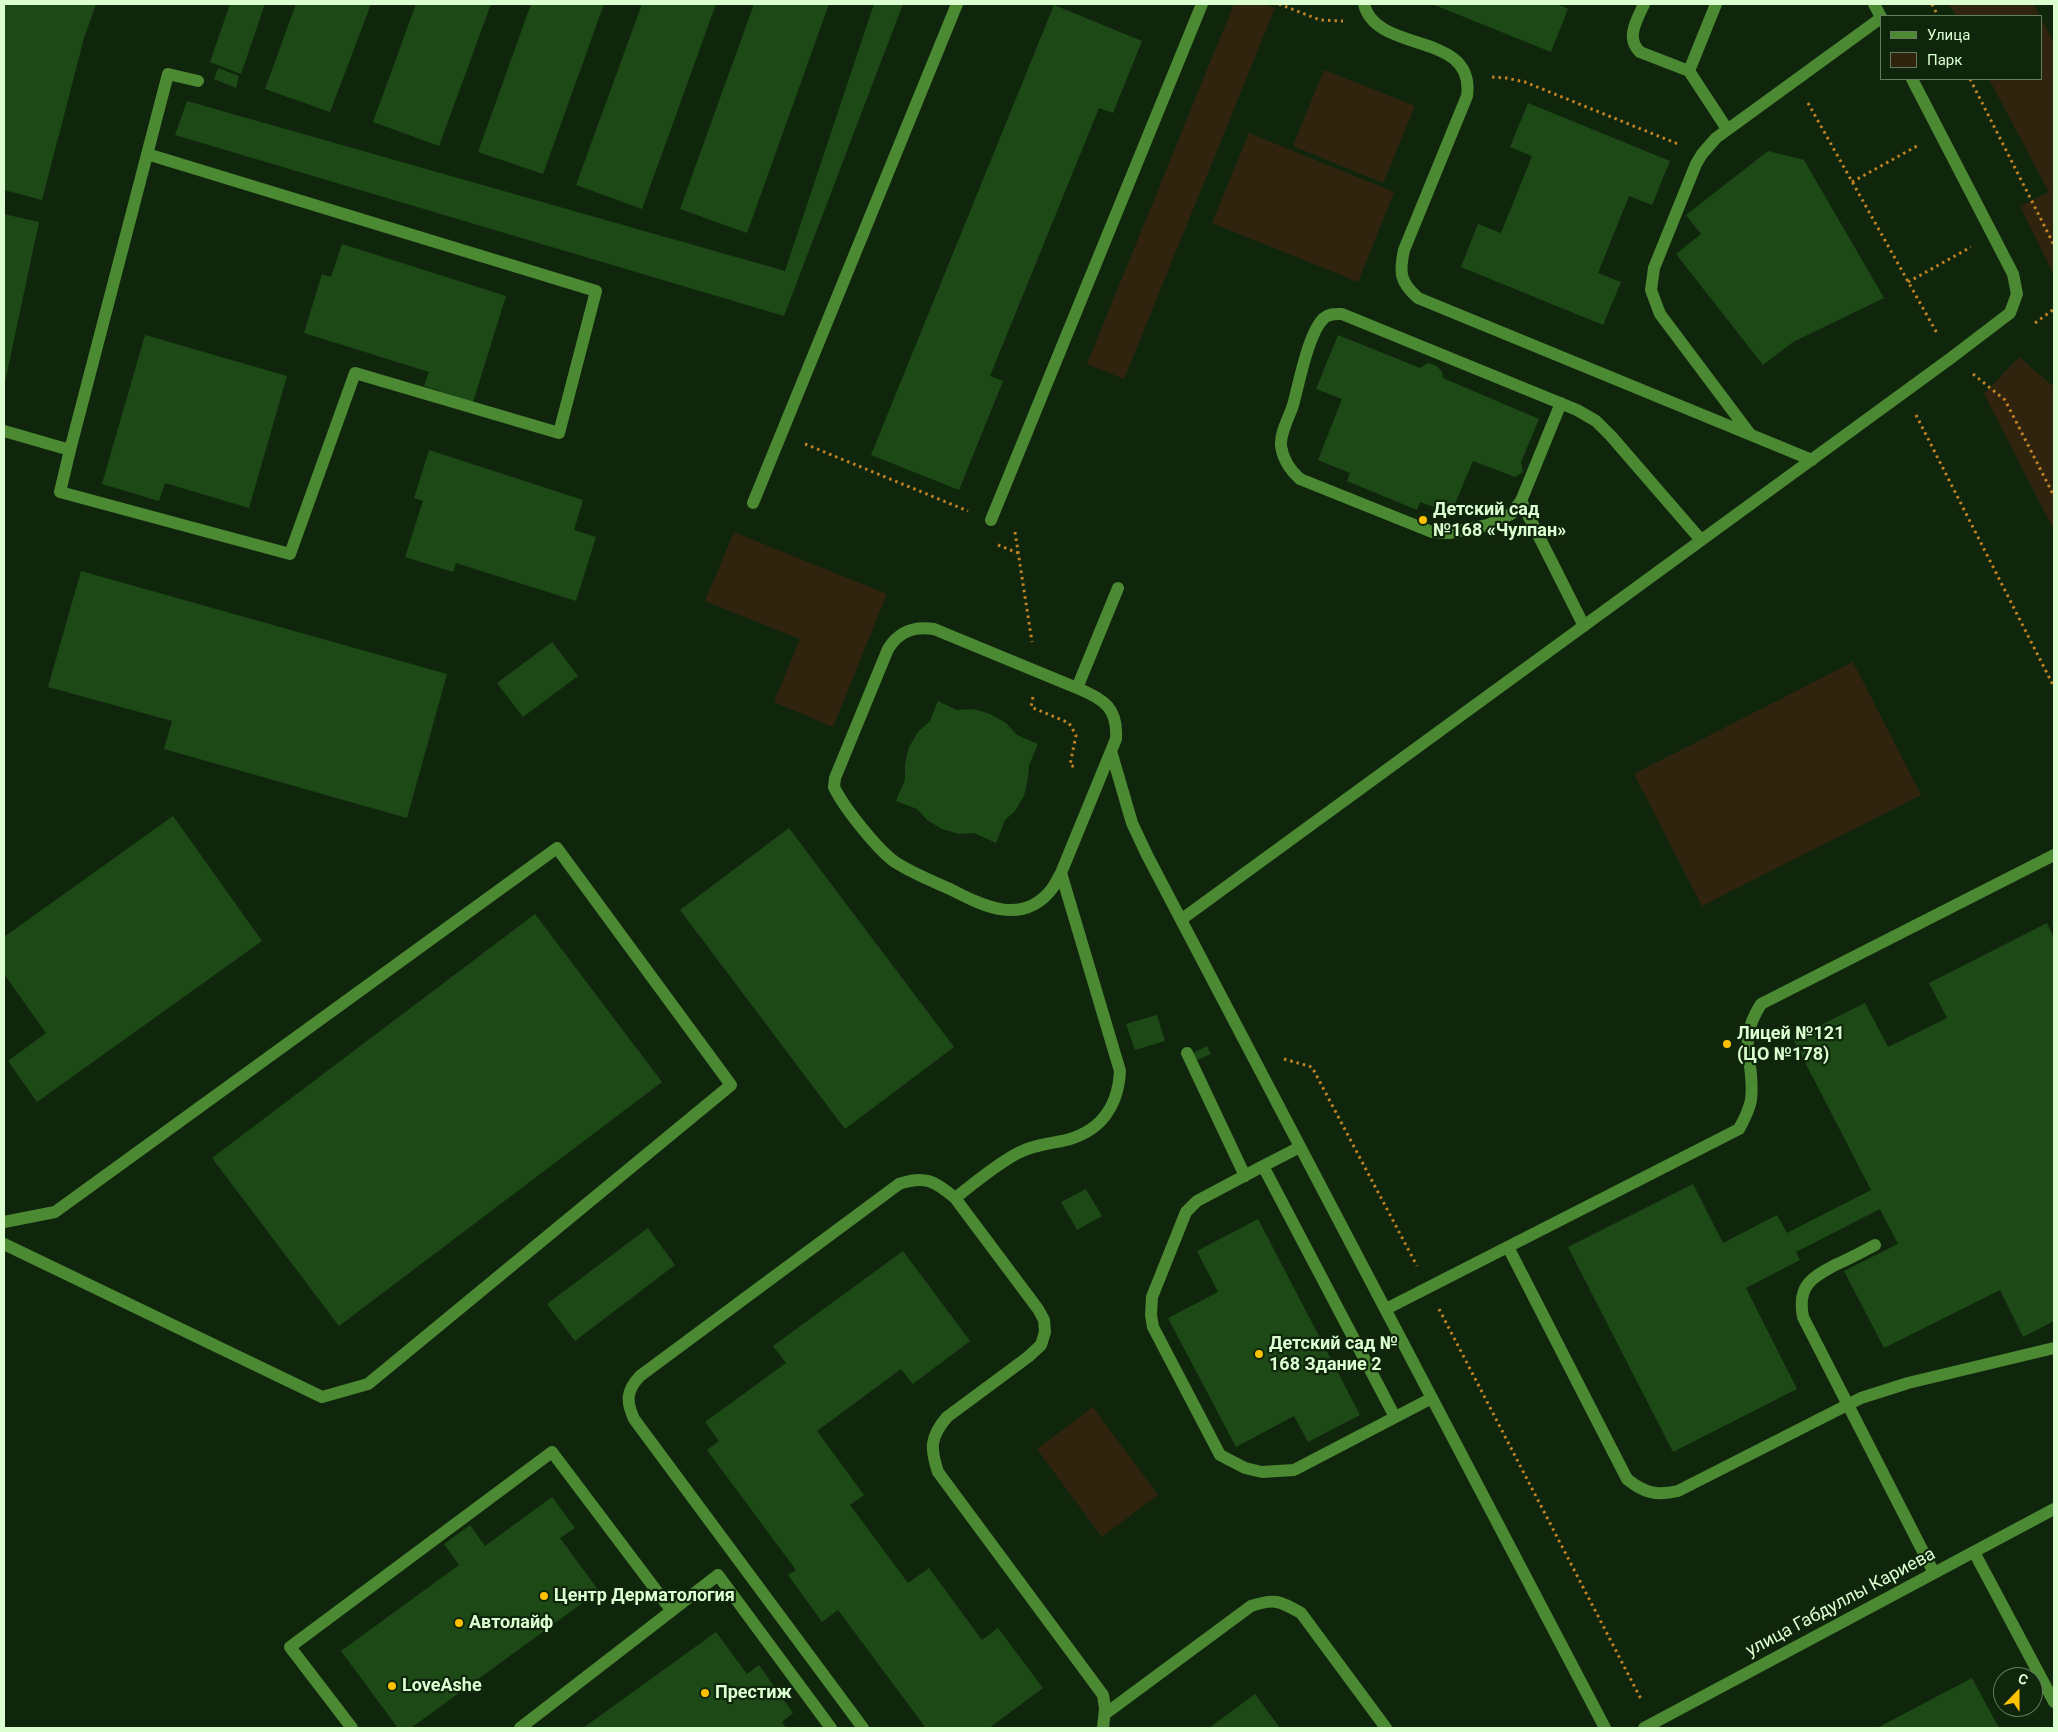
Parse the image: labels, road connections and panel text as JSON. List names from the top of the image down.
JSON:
{
  "streets": {
    "street": ["улица Габдуллы Кариева"]
  },
  "places": [
    "Детский сад №168 «Чулпан»",
    "Лицей №121 (ЦО №178)",
    "Детский сад № 168 Здание 2",
    "Центр Дерматология",
    "Автолайф",
    "LoveAshe",
    "Престиж"
  ],
  "legend": ["Улица", "Парк"],
  "north": "top"
}
